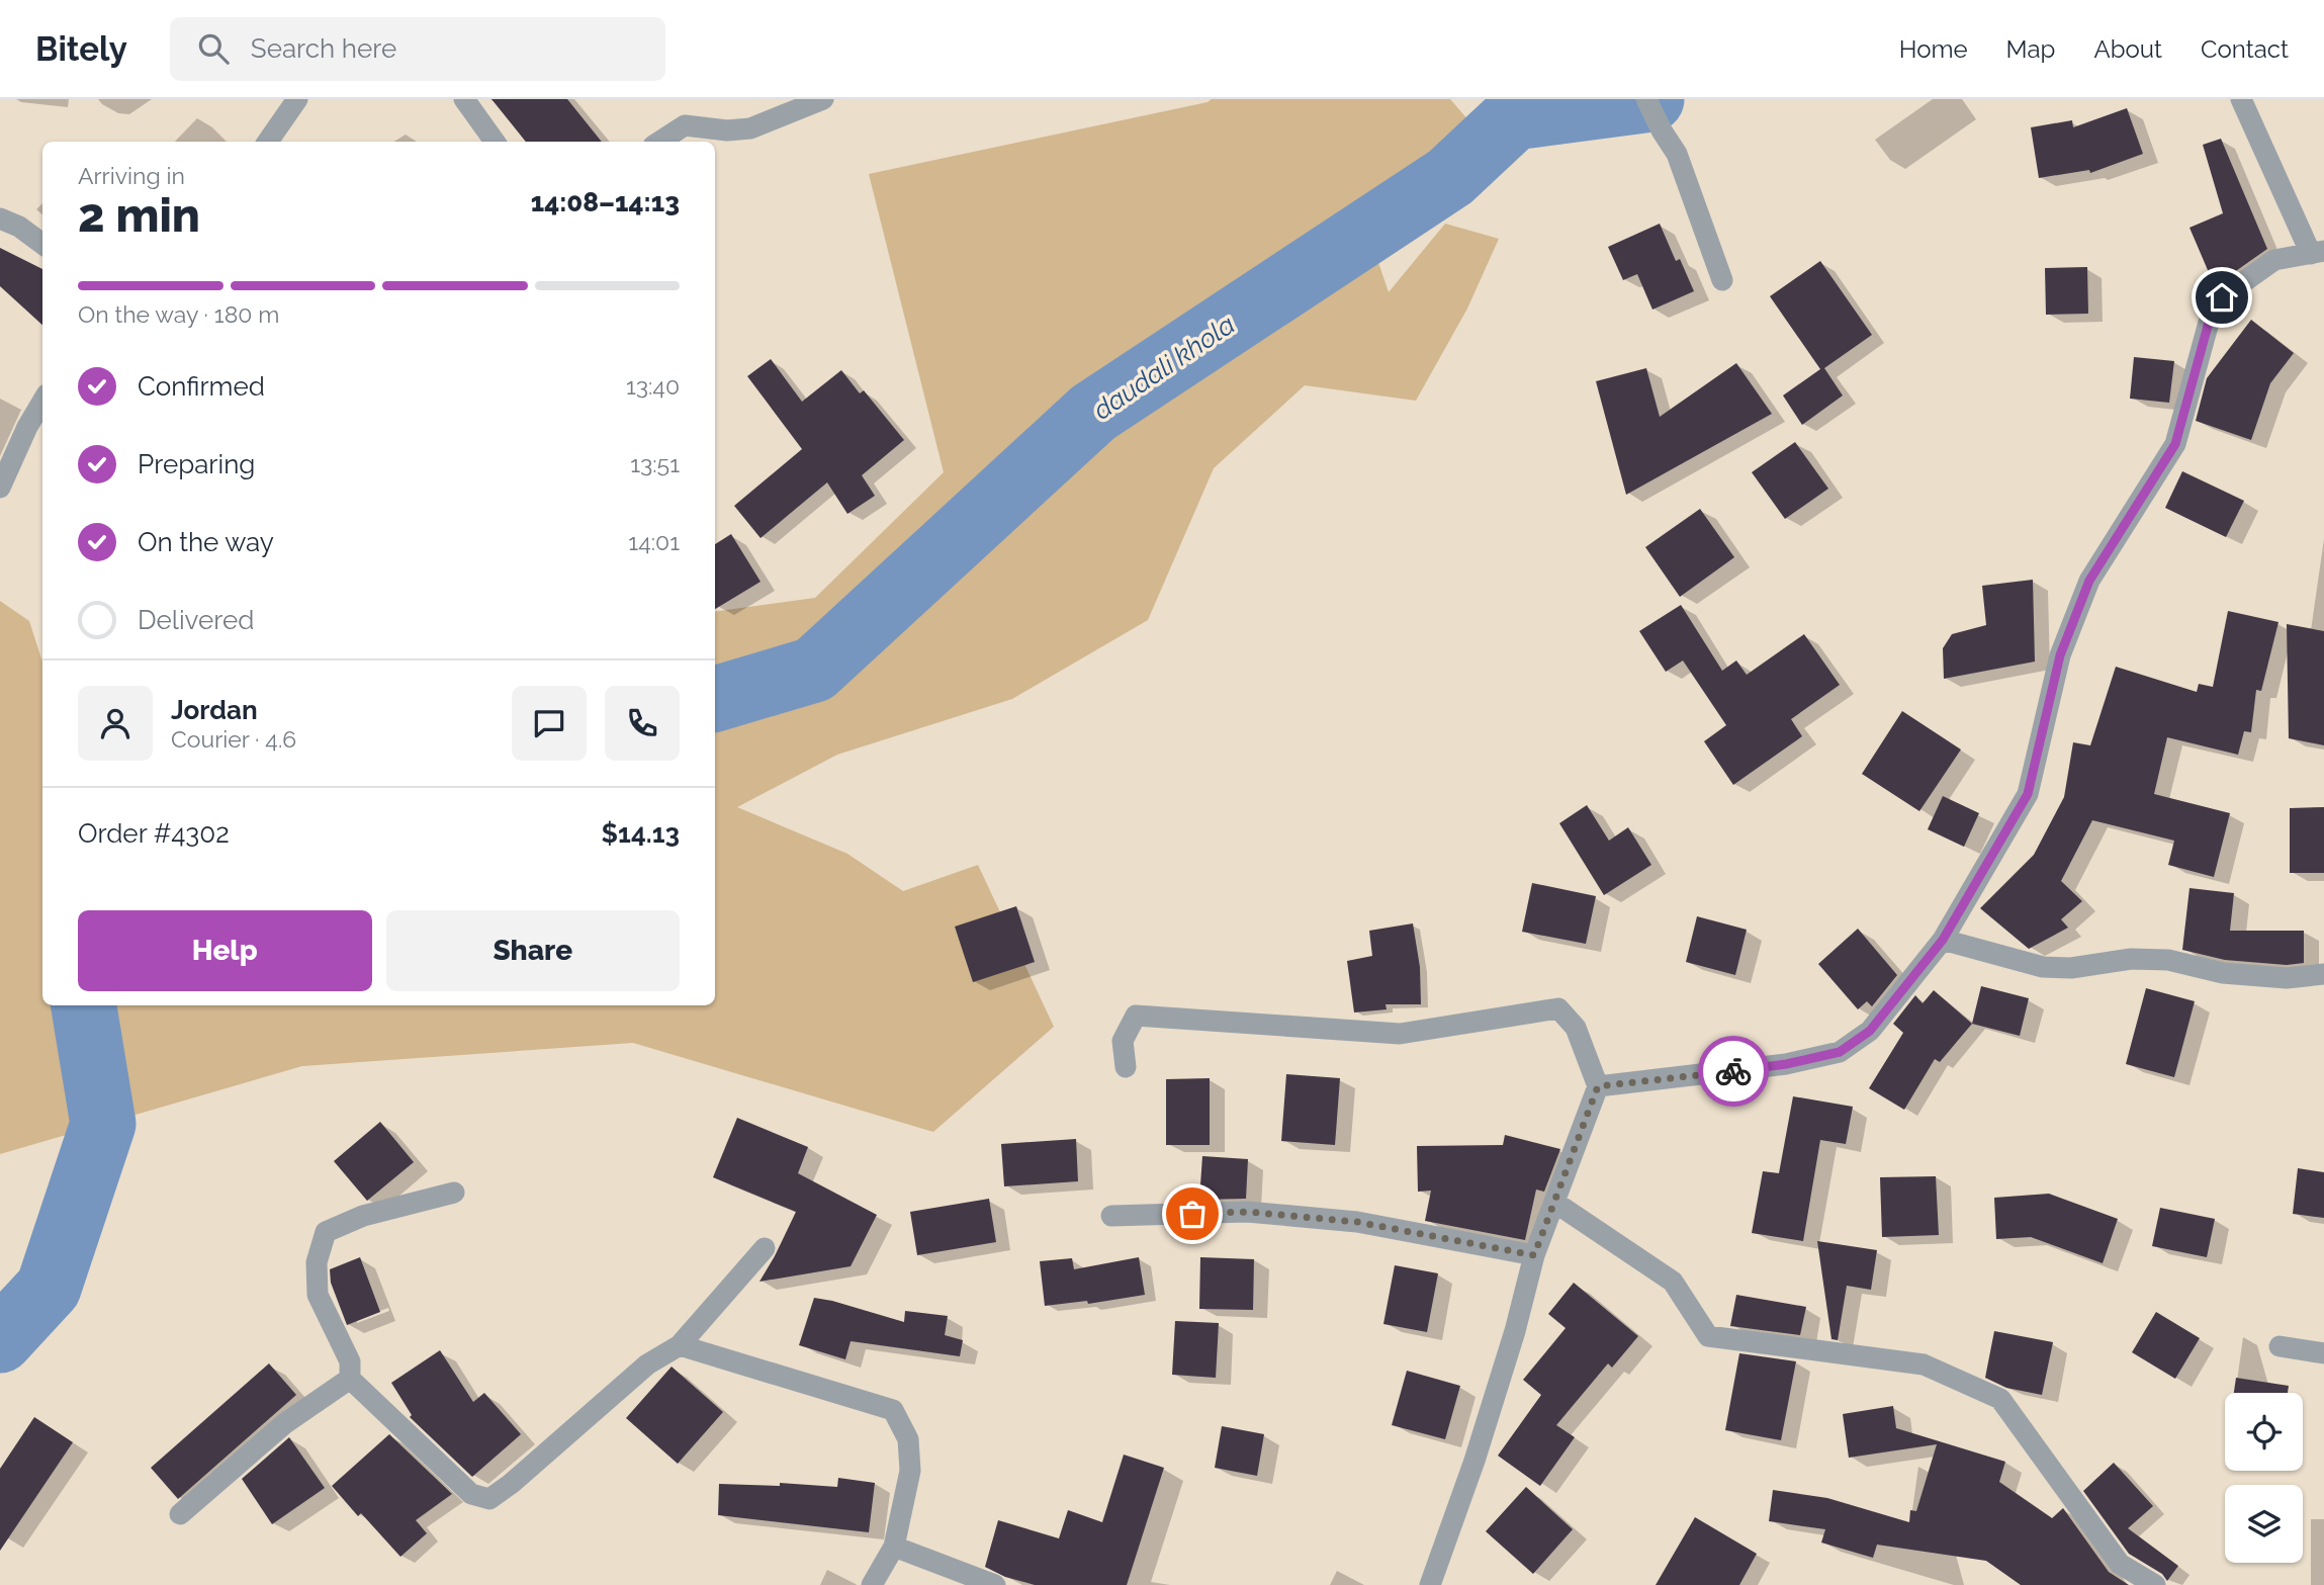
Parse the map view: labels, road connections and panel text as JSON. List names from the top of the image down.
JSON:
{
  "water": ["daudali khola"],
  "page": {
    "header": "Bitely",
    "search": "Search here",
    "nav": [
      "Home",
      "Map",
      "About",
      "Contact"
    ],
    "heading": ["2 min", "Arriving in", "14:08–14:13"],
    "panel": [
      "Jordan",
      "Courier · 4.6",
      "Order #4302",
      "$14.13"
    ],
    "bar": "On the way · 180 m",
    "list": [
      ["Confirmed", "13:40"],
      ["Preparing", "13:51"],
      ["On the way", "14:01"],
      "Delivered"
    ],
    "buttons": ["Help", "Share"]
  }
}
